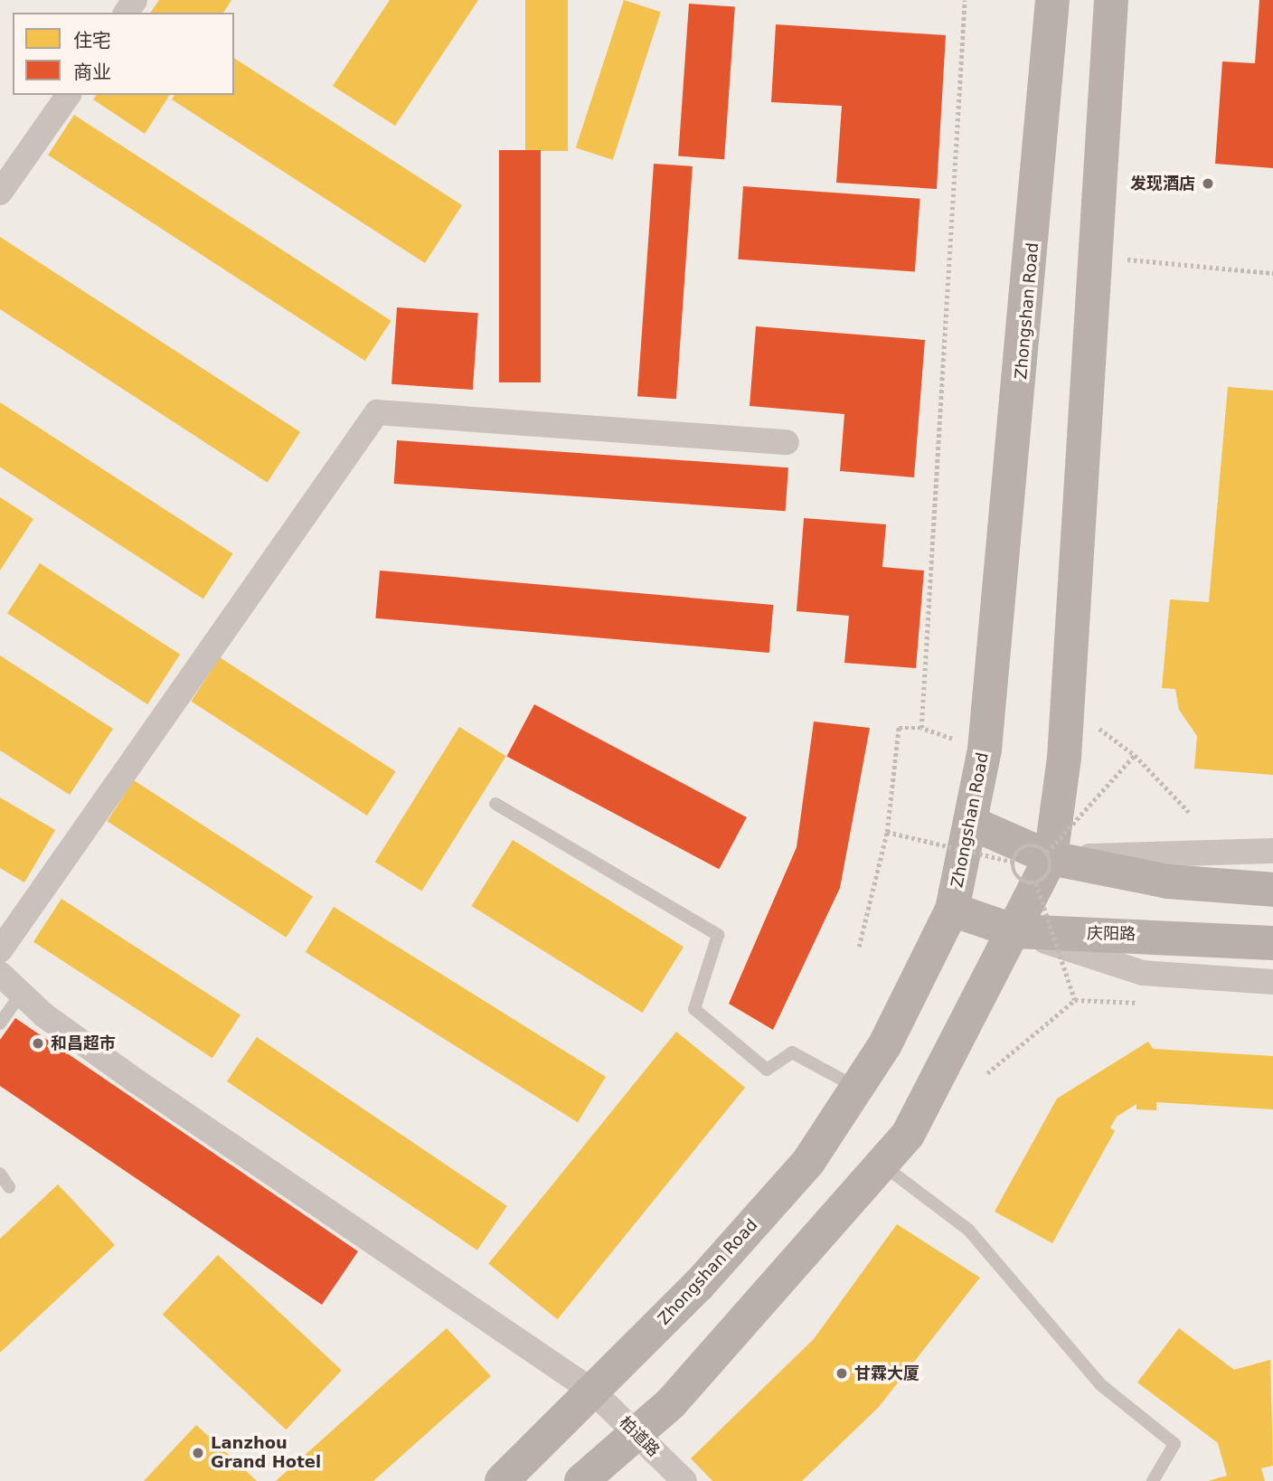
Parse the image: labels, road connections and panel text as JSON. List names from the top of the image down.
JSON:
{
  "streets": {
    "main road": ["Zhongshan Road", "庆阳路"],
    "street": ["柏道路"]
  },
  "crossings": [
    ["Zhongshan Road", "庆阳路"],
    ["Zhongshan Road", "柏道路"]
  ],
  "places": [
    "发现酒店",
    "和昌超市",
    "甘霖大厦",
    "Lanzhou Grand Hotel"
  ],
  "legend": ["住宅", "商业"]
}
